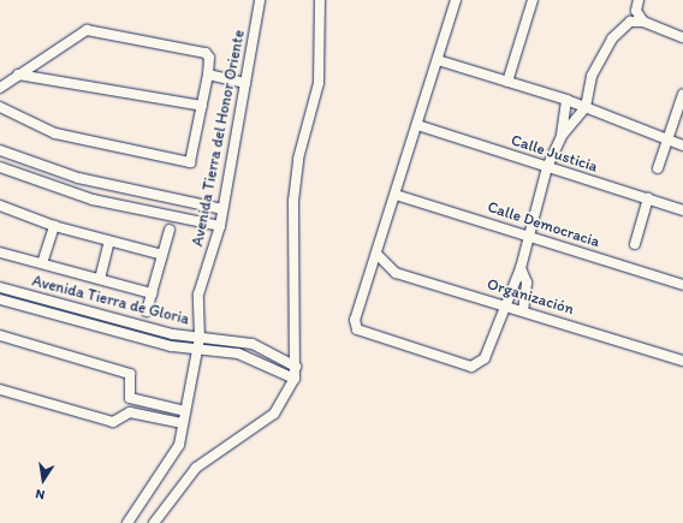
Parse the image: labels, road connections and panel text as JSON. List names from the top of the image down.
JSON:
{
  "streets": {
    "street": [
      "Avenida Tierra del Honor Oriente",
      "Calle Justicia",
      "Calle Democracia",
      "Organización",
      "Avenida Tierra de Gloria"
    ]
  },
  "crossings": [
    ["Avenida Tierra del Honor Oriente", "Avenida Tierra de Gloria"]
  ],
  "north": "bottom"
}
